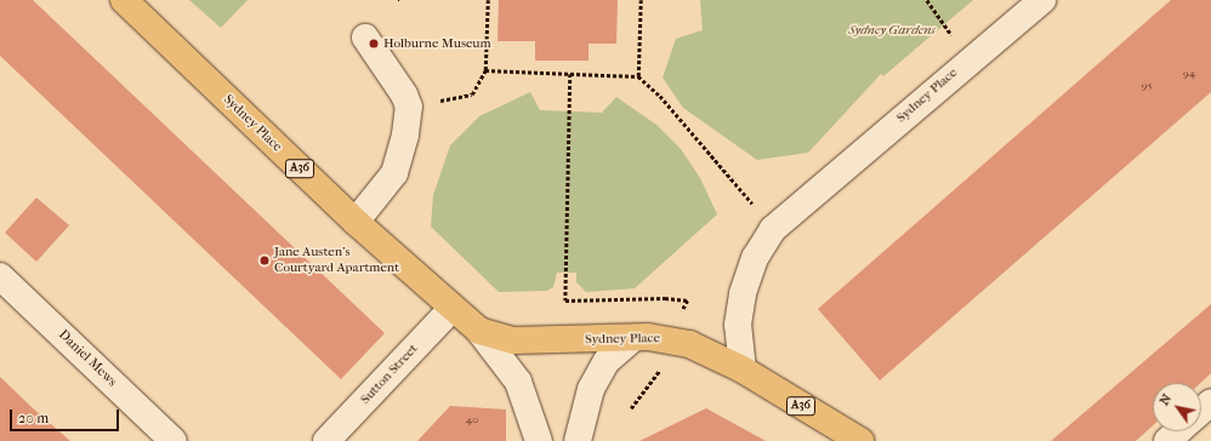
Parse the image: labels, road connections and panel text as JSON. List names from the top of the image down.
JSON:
{
  "streets": {
    "highway": ["Sydney Place", "A36"],
    "street": ["Daniel Mews", "Sutton Street"]
  },
  "crossings": [
    ["Sydney Place", "A36"],
    ["Sydney Place", "Sutton Street"]
  ],
  "parks": ["Sydney Gardens"],
  "places": ["Holburne Museum", "Jane Austen's Courtyard Apartment"],
  "house_numbers": ["94", "95", "40"],
  "scale_bar": "20 m",
  "north": "top left"
}
